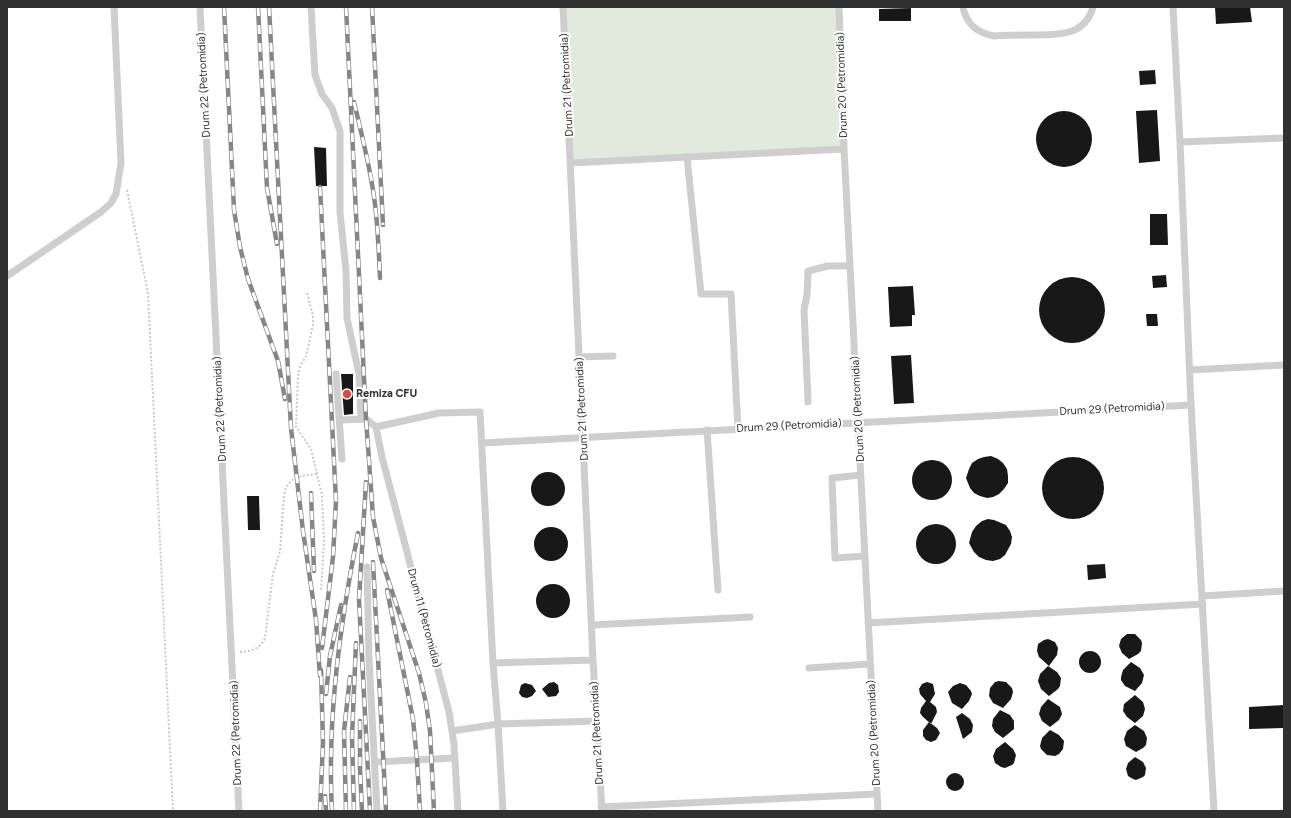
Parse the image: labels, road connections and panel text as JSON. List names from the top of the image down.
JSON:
{
  "streets": {
    "lane": [
      "Drum 22 (Petromidia)",
      "Drum 21 (Petromidia)",
      "Drum 20 (Petromidia)",
      "Drum 29 (Petromidia)",
      "Drum 11 (Petromidia)"
    ]
  },
  "crossings": [
    ["Drum 21 (Petromidia)", "Drum 29 (Petromidia)"],
    ["Drum 20 (Petromidia)", "Drum 29 (Petromidia)"]
  ],
  "places": ["Remiza CFU"]
}
